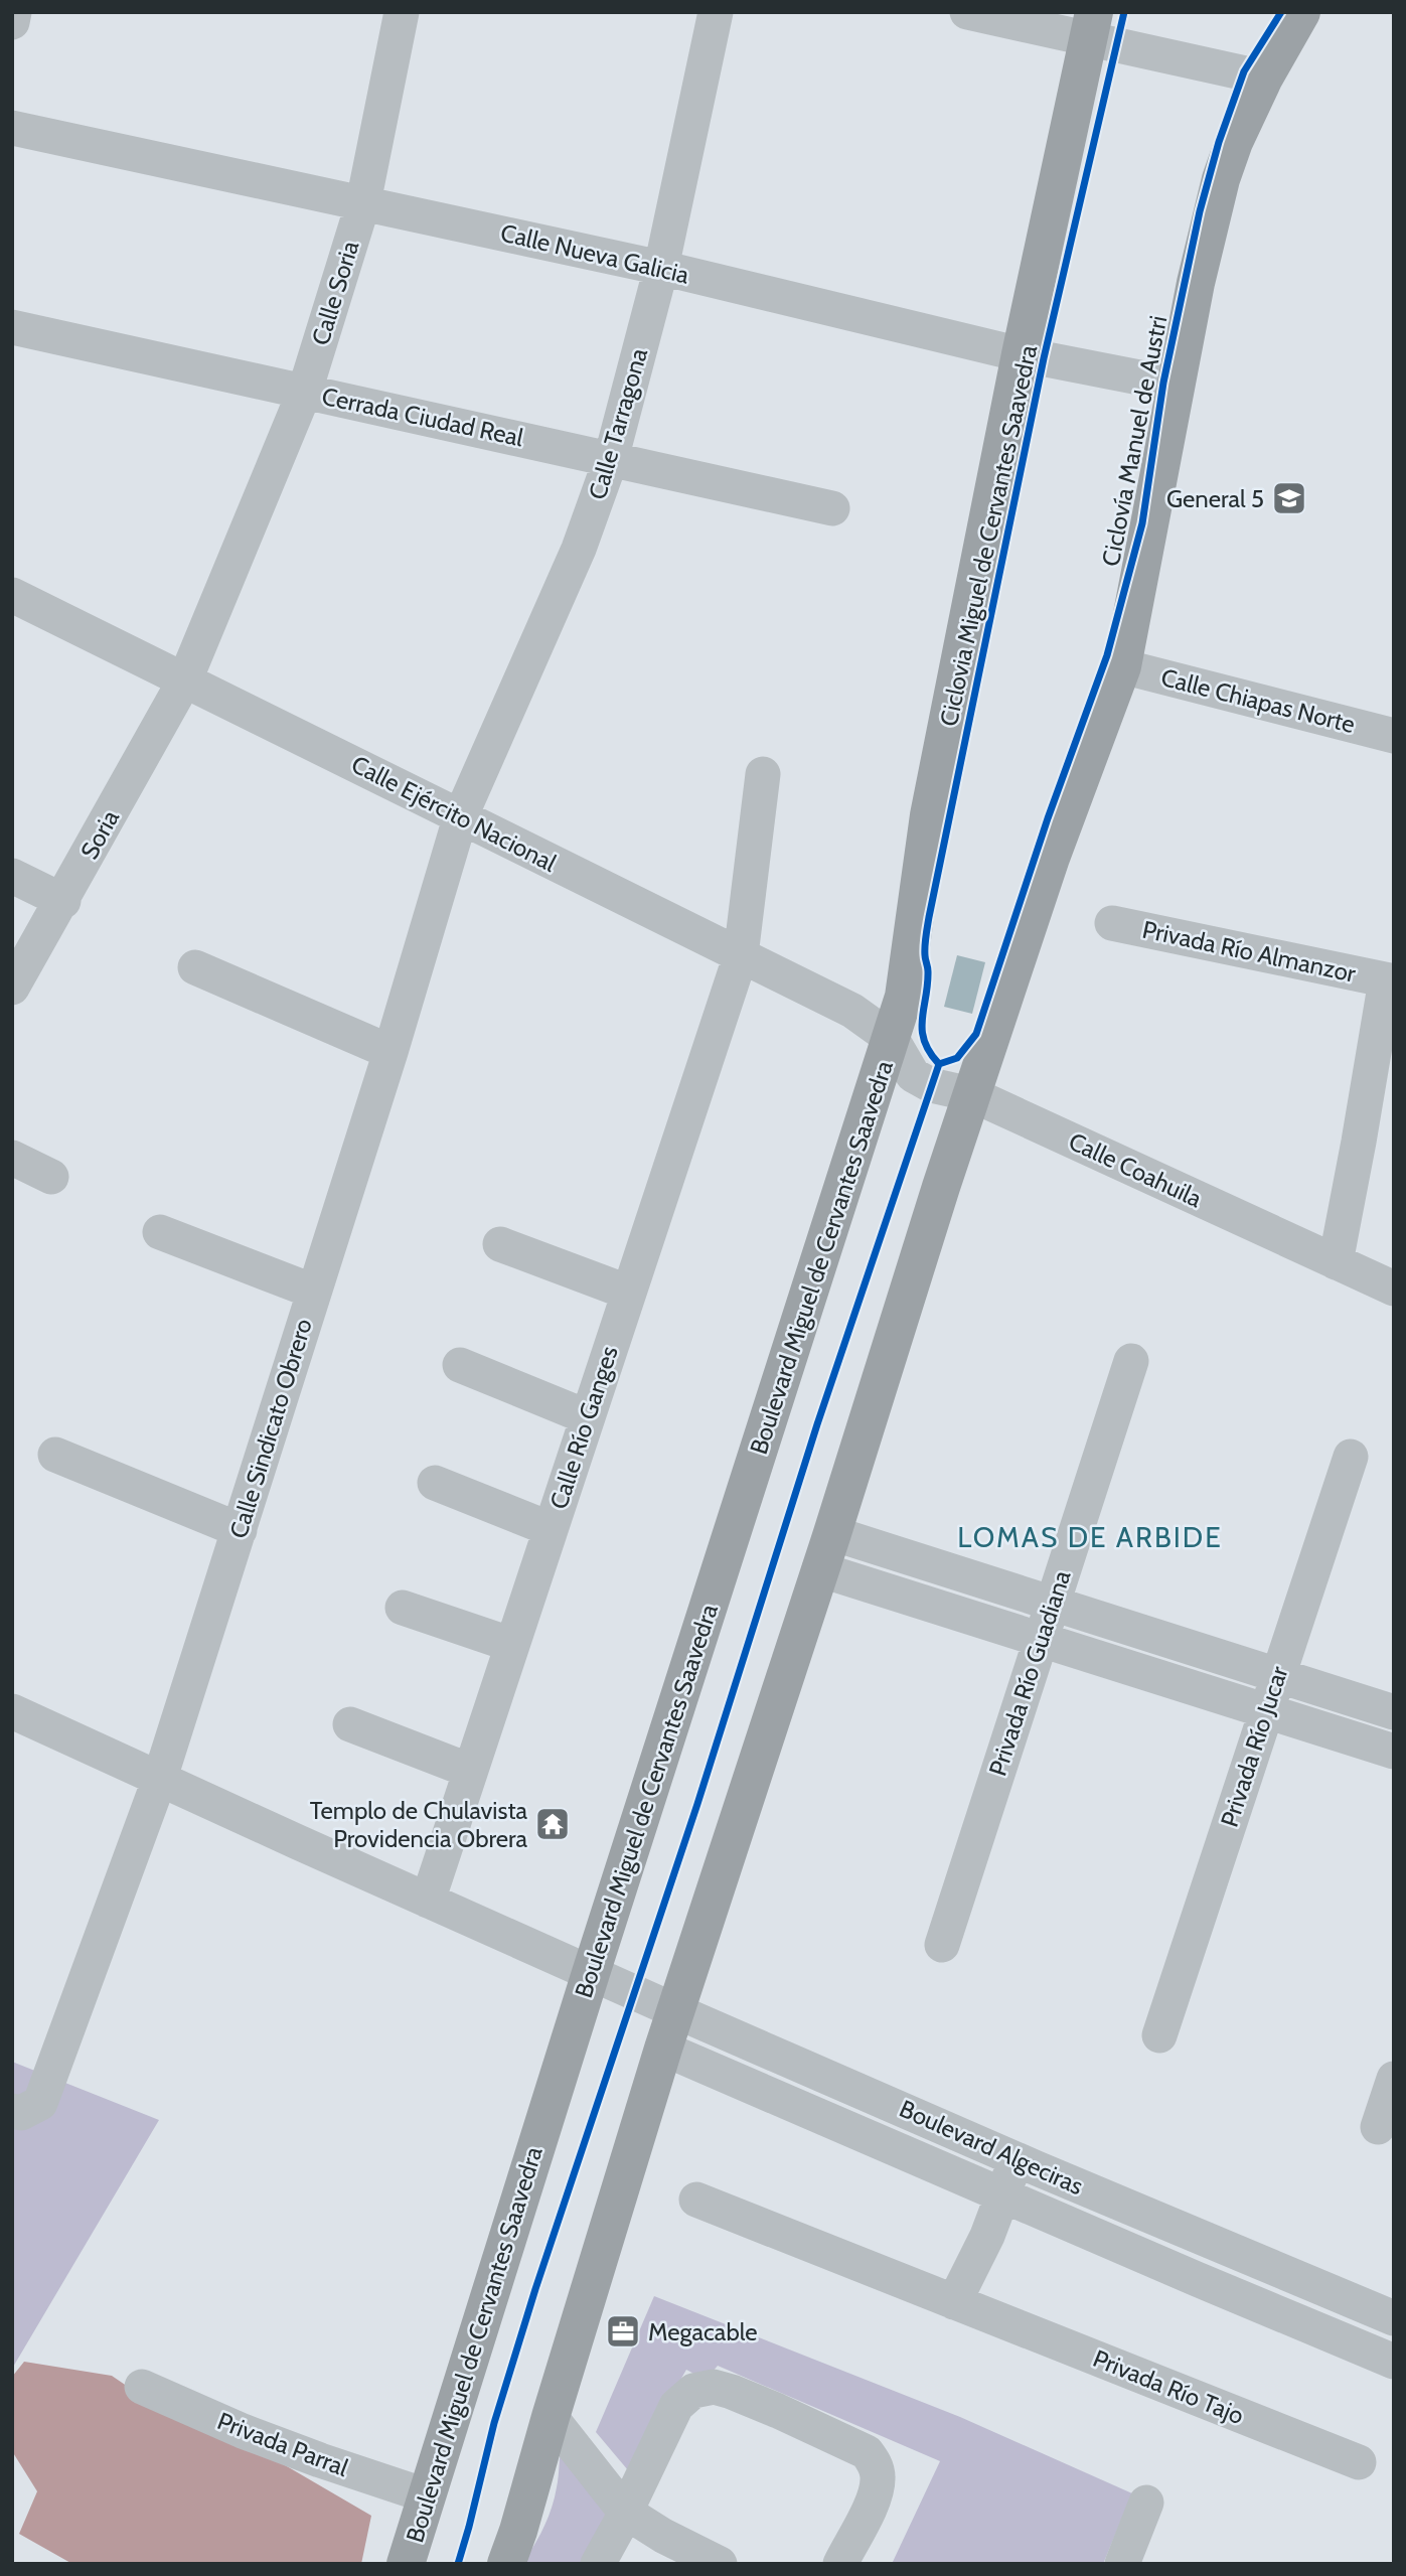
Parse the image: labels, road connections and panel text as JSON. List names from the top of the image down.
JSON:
{
  "streets": {
    "main road": ["Boulevard Miguel de Cervantes Saavedra"],
    "street": [
      "Calle Nueva Galicia",
      "Calle Soria",
      "Cerrada Ciudad Real",
      "Calle Tarragona",
      "Calle Chiapas Norte",
      "Calle Ejército Nacional",
      "Soria",
      "Privada Río Almanzor",
      "Calle Coahuila",
      "Calle Río Ganges",
      "Calle Sindicato Obrero",
      "Privada Río Guadiana",
      "Privada Río Jucar",
      "Boulevard Algeciras",
      "Privada Río Tajo",
      "Privada Parral"
    ],
    "cycle path": ["Ciclovía Manuel de Austri", "Ciclovia Miguel de Cervantes Saavedra"]
  },
  "crossings": [
    ["Calle Nueva Galicia", "Calle Soria"],
    ["Calle Nueva Galicia", "Calle Tarragona"],
    ["Calle Nueva Galicia", "Boulevard Miguel de Cervantes Saavedra"],
    ["Calle Soria", "Cerrada Ciudad Real"],
    ["Calle Soria", "Calle Ejército Nacional"],
    ["Calle Soria", "Soria"],
    ["Cerrada Ciudad Real", "Calle Tarragona"],
    ["Calle Tarragona", "Calle Ejército Nacional"],
    ["Calle Tarragona", "Calle Sindicato Obrero"],
    ["Calle Ejército Nacional", "Soria"],
    ["Calle Ejército Nacional", "Calle Coahuila"],
    ["Calle Ejército Nacional", "Boulevard Miguel de Cervantes Saavedra"],
    ["Calle Ejército Nacional", "Calle Río Ganges"],
    ["Calle Ejército Nacional", "Calle Sindicato Obrero"],
    ["Privada Río Almanzor", "Calle Coahuila"],
    ["Calle Coahuila", "Boulevard Miguel de Cervantes Saavedra"],
    ["Boulevard Miguel de Cervantes Saavedra", "Boulevard Algeciras"],
    ["Boulevard Miguel de Cervantes Saavedra", "Privada Parral"],
    ["Calle Río Ganges", "Boulevard Algeciras"],
    ["Calle Sindicato Obrero", "Boulevard Algeciras"]
  ],
  "districts": ["LOMAS DE ARBIDE"],
  "places": {
    "school or university": ["General 5"],
    "temple": ["Templo de Chulavista Providencia Obrera"],
    "office": ["Megacable"]
  }
}
